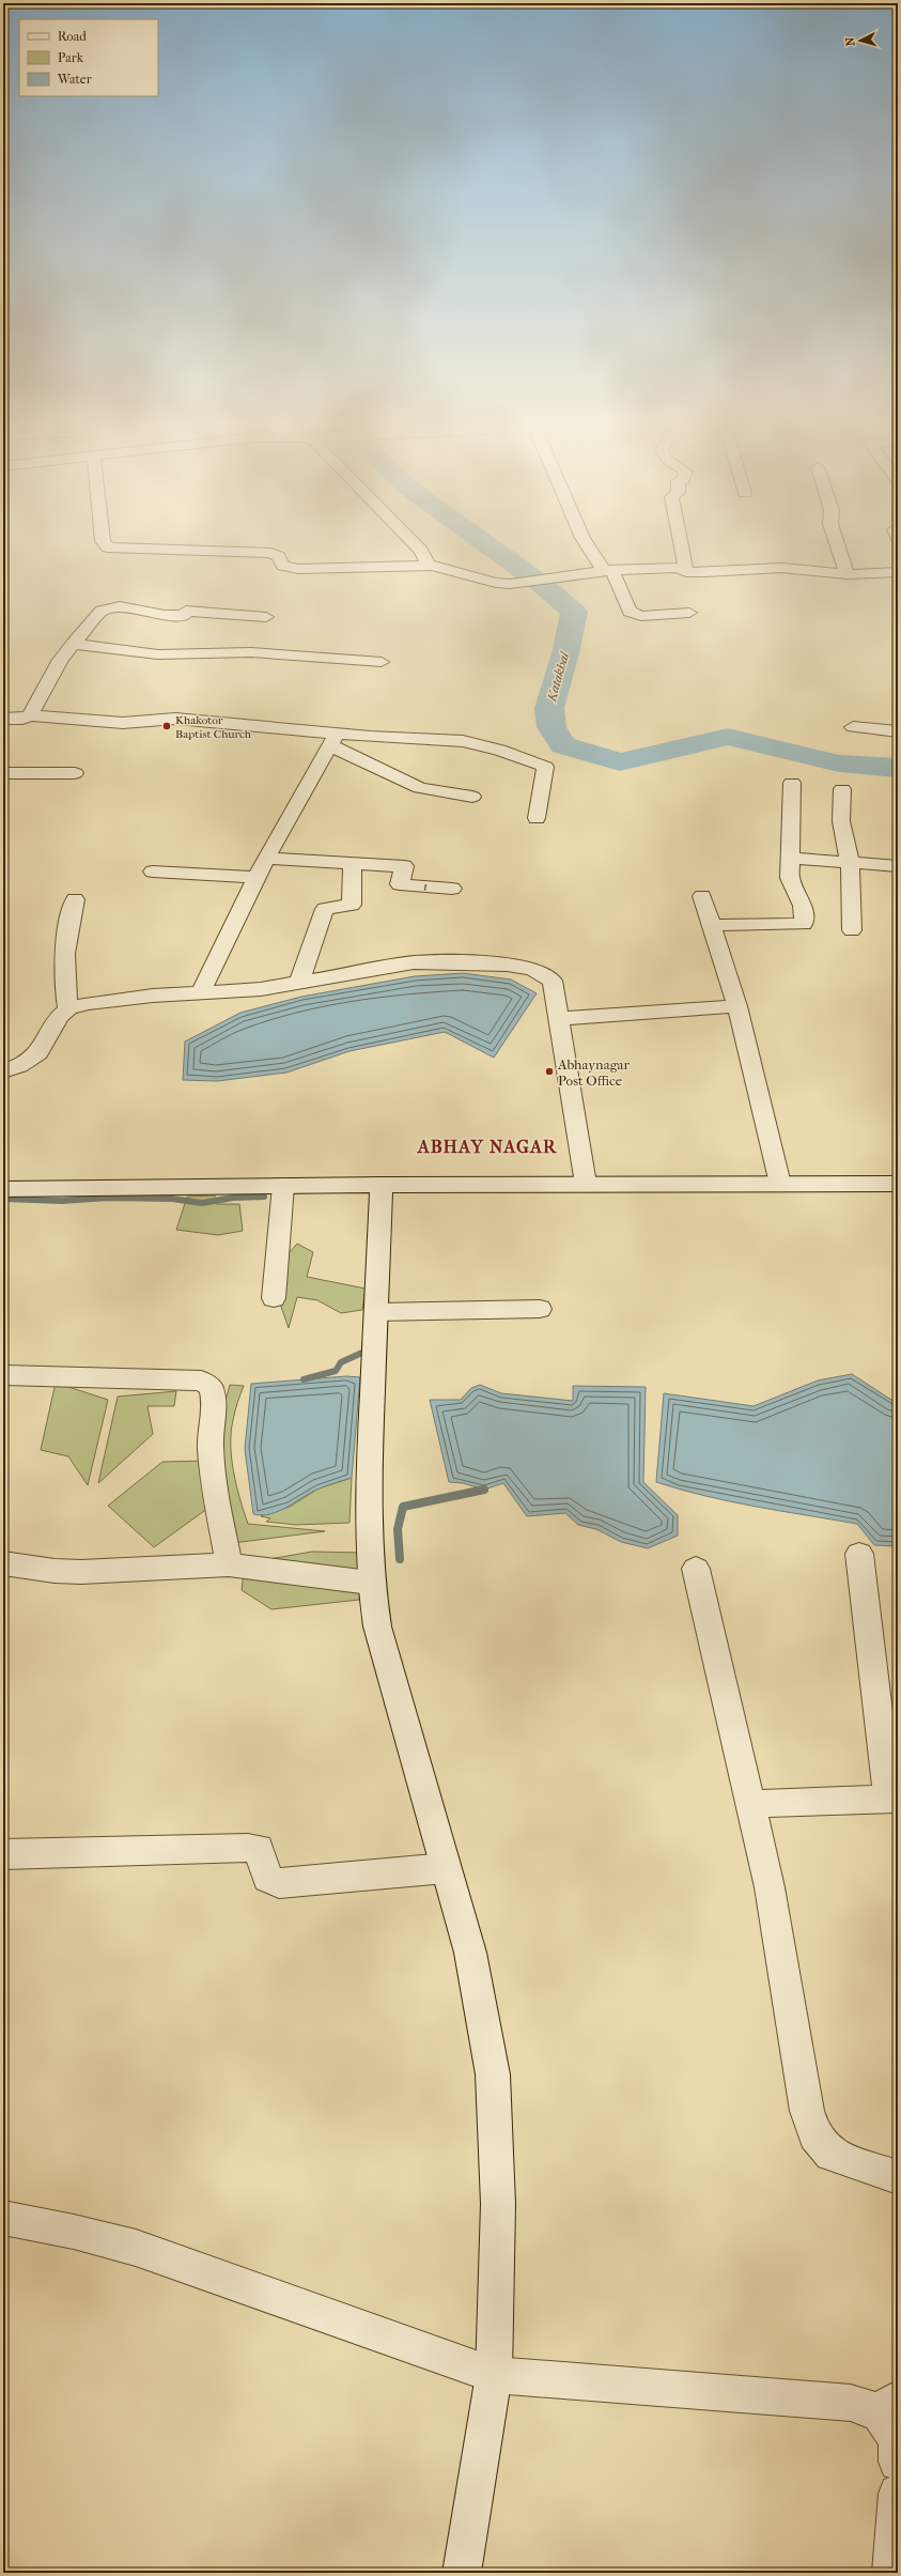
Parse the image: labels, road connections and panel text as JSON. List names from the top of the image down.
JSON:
{
  "streets": {
    "street": ["1"]
  },
  "districts": ["ABHAY NAGAR"],
  "water": ["Katakhal"],
  "places": ["Khakotor Baptist Church", "Abhaynagar Post Office"],
  "legend": ["Road", "Park", "Water"],
  "north": "left"
}
